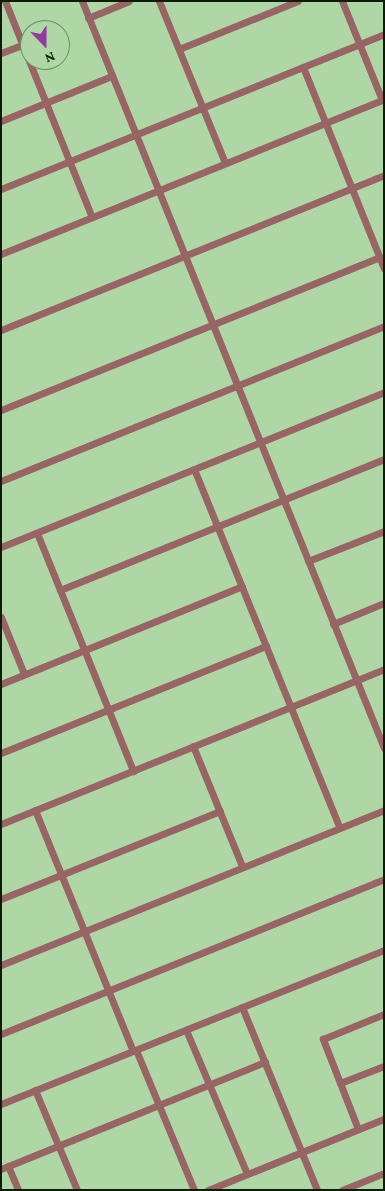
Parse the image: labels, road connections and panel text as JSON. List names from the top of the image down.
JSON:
{
  "north": "bottom"
}
